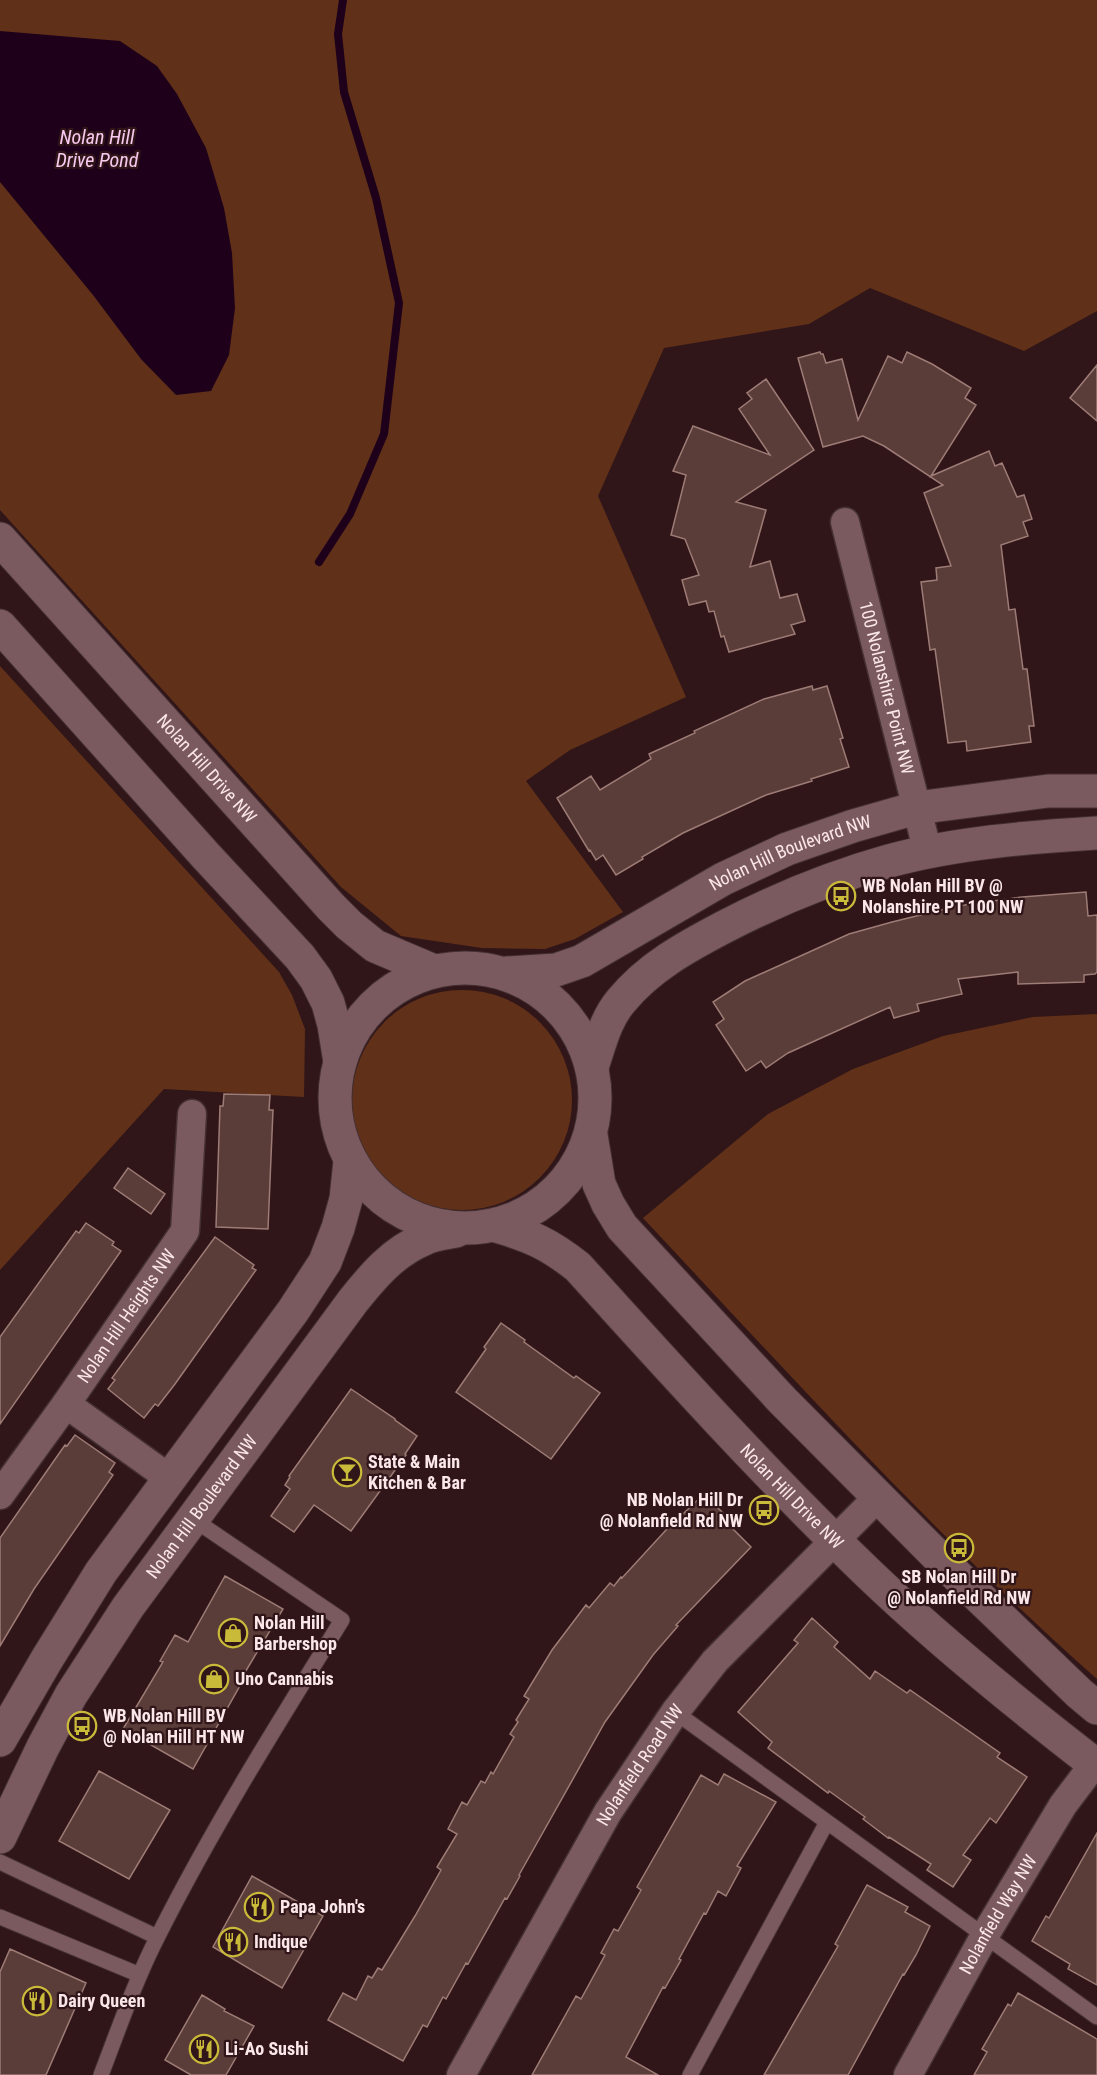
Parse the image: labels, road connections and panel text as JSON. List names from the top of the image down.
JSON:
{
  "streets": {
    "street": [
      "100 Nolanshire Point NW",
      "Nolan Hill Drive NW",
      "Nolan Hill Boulevard NW",
      "Nolan Hill Heights NW",
      "Nolanfield Road NW",
      "Nolanfield Way NW"
    ]
  },
  "crossings": [
    ["100 Nolanshire Point NW", "Nolan Hill Boulevard NW"],
    ["Nolan Hill Drive NW", "Nolanfield Road NW"],
    ["Nolan Hill Drive NW", "Nolanfield Way NW"]
  ],
  "water": ["Nolan Hill Drive Pond"],
  "places": {
    "bus stop": [
      "WB Nolan Hill BV @ Nolanshire PT 100 NW",
      "NB Nolan Hill Dr @ Nolanfield Rd NW",
      "SB Nolan Hill Dr @ Nolanfield Rd NW",
      "WB Nolan Hill BV @ Nolan Hill HT NW"
    ],
    "bar": ["State & Main Kitchen & Bar"],
    "shop": ["Nolan Hill Barbershop", "Uno Cannabis"],
    "restaurant": [
      "Papa John's",
      "Indique",
      "Dairy Queen",
      "Li-Ao Sushi"
    ]
  }
}
